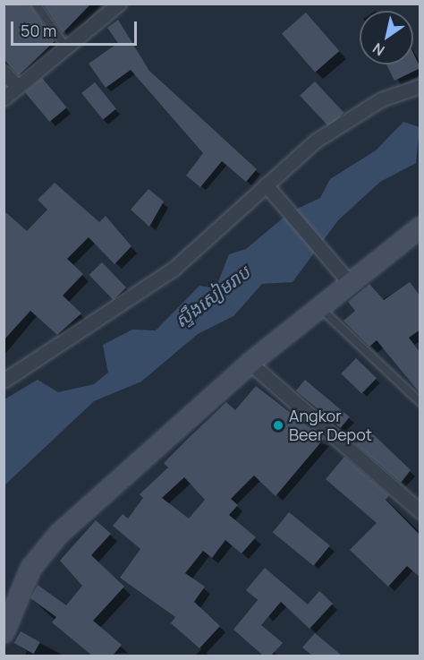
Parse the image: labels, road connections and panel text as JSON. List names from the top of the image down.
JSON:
{
  "water": ["ស្ទឹងសៀមរាប"],
  "places": ["Angkor Beer Depot"],
  "scale_bar": "50 m",
  "north": "bottom left"
}
